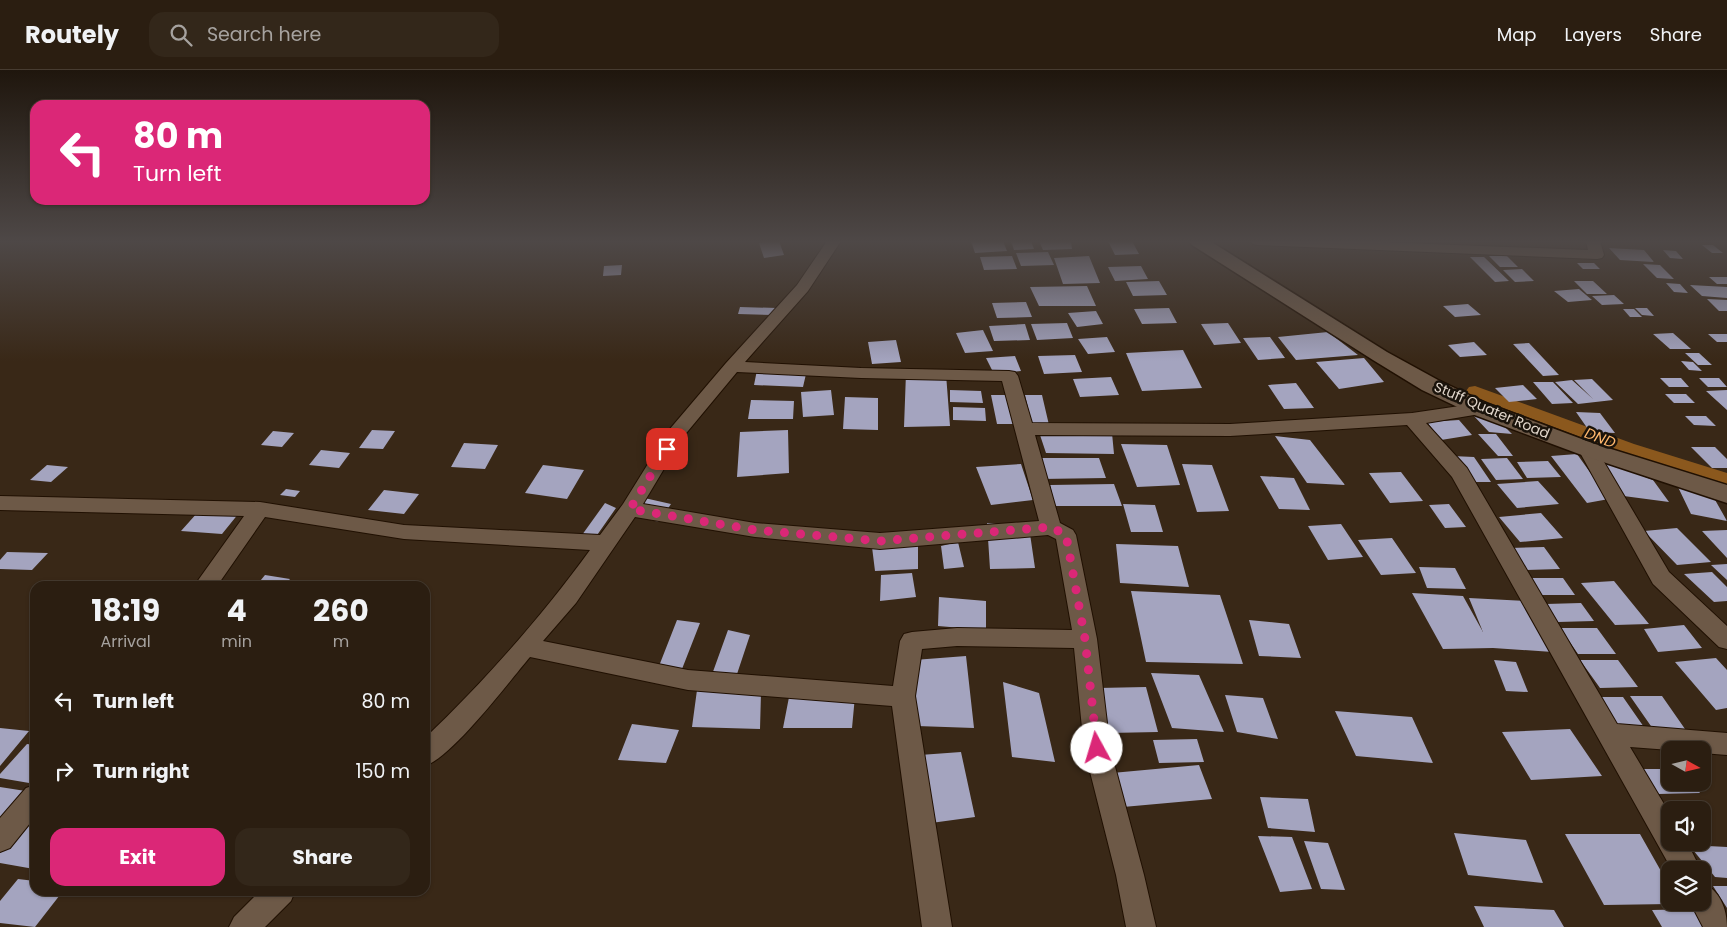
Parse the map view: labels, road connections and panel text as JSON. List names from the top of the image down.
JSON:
{
  "streets": {
    "street": ["Stuff Quater Road"]
  },
  "water": ["DND"],
  "north": "right",
  "page": {
    "header": "Routely",
    "search": "Search here",
    "nav": ["Map", "Layers", "Share"],
    "turn": ["80 m", "Turn left"],
    "eta": [
      "18:19",
      "Arrival",
      "4",
      "min",
      "260",
      "m"
    ],
    "list": [
      {
        "name": "Turn left",
        "value": "80 m"
      },
      {
        "name": "Turn right",
        "value": "150 m"
      }
    ],
    "buttons": ["Exit", "Share"]
  }
}
